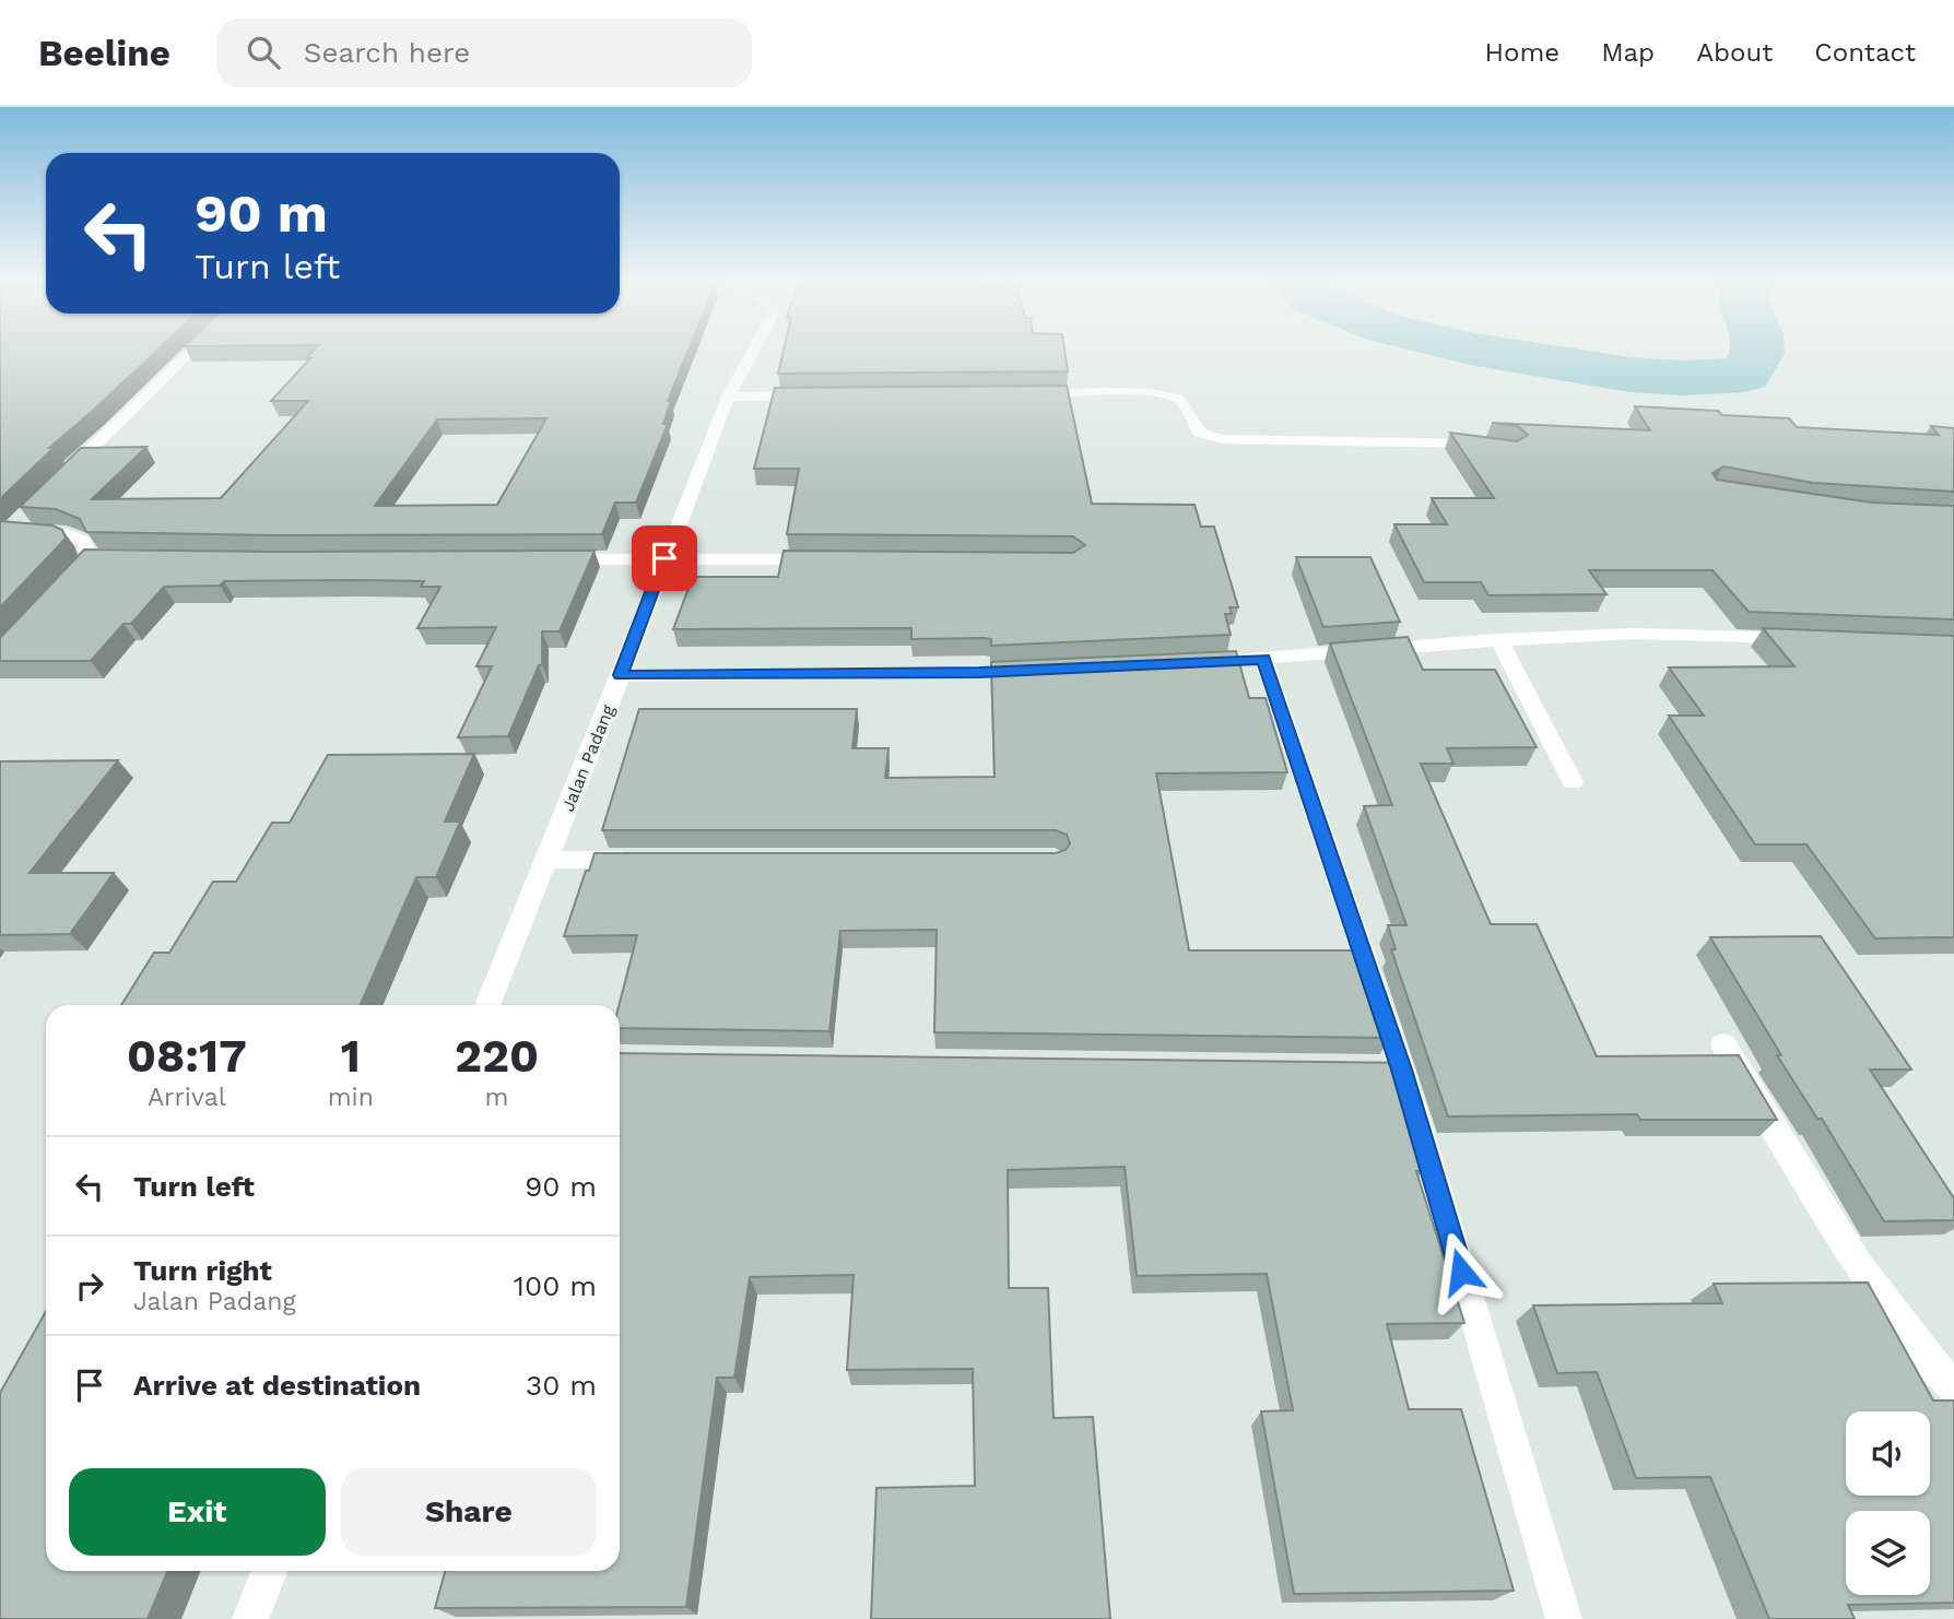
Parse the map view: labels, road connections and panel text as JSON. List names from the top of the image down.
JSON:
{
  "streets": {
    "street": ["Jalan Padang"]
  },
  "page": {
    "header": "Beeline",
    "search": "Search here",
    "nav": [
      "Home",
      "Map",
      "About",
      "Contact"
    ],
    "turn": ["90 m", "Turn left"],
    "eta": [
      "08:17",
      "Arrival",
      "1",
      "min",
      "220",
      "m"
    ],
    "list": [
      {
        "name": "Turn left",
        "value": "90 m"
      },
      {
        "name": "Turn right",
        "note": "Jalan Padang",
        "value": "100 m"
      },
      {
        "name": "Arrive at destination",
        "value": "30 m"
      }
    ],
    "buttons": ["Exit", "Share"]
  }
}
